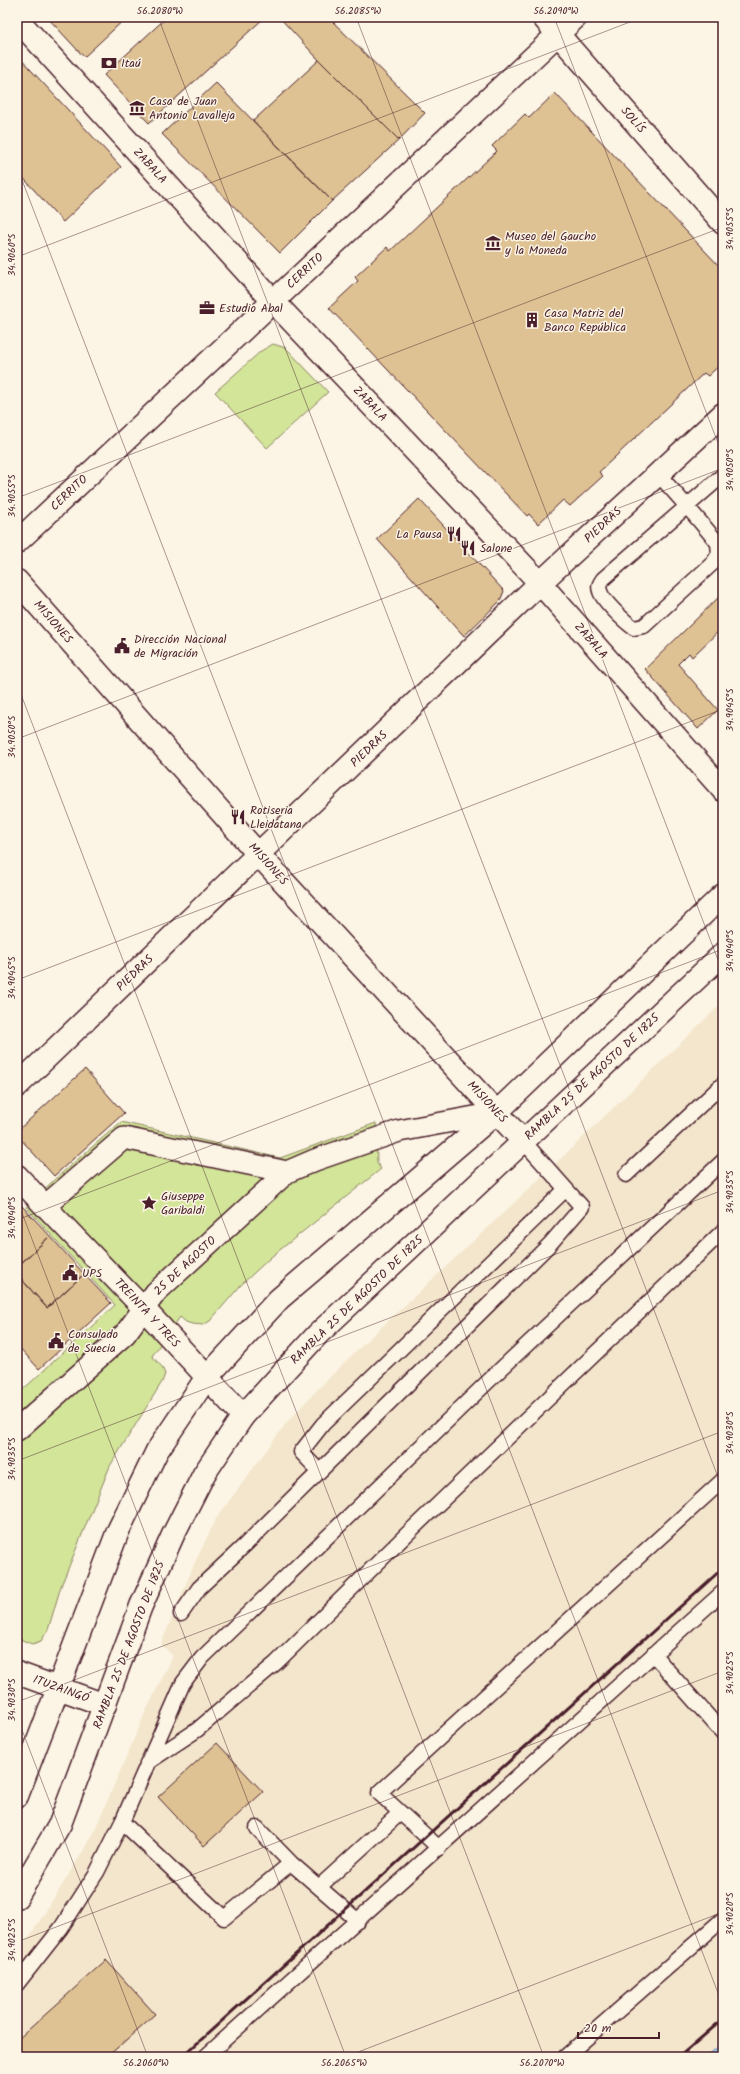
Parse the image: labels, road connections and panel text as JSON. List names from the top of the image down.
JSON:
{
  "streets": {
    "street": [
      "SOLÍS",
      "ZABALA",
      "CERRITO",
      "PIEDRAS",
      "MISIONES",
      "RAMBLA 25 DE AGOSTO DE 1825",
      "25 DE AGOSTO",
      "TREINTA Y TRES",
      "ITUZAINGÓ"
    ]
  },
  "crossings": [
    ["SOLÍS", "CERRITO"],
    ["ZABALA", "CERRITO"],
    ["ZABALA", "PIEDRAS"],
    ["PIEDRAS", "MISIONES"],
    ["MISIONES", "RAMBLA 25 DE AGOSTO DE 1825"],
    ["MISIONES", "25 DE AGOSTO"],
    ["RAMBLA 25 DE AGOSTO DE 1825", "TREINTA Y TRES"],
    ["RAMBLA 25 DE AGOSTO DE 1825", "ITUZAINGÓ"],
    ["25 DE AGOSTO", "TREINTA Y TRES"]
  ],
  "places": {
    "bank": ["Itaú"],
    "museum": ["Casa de Juan Antonio Lavalleja", "Museo del Gaucho y la Moneda"],
    "office": ["Estudio Abal"],
    "building": ["Casa Matriz del Banco República"],
    "restaurant": ["La Pausa", "Salone", "Rotiseria Lleidatana"],
    "public building": ["Dirección Nacional de Migración", "UPS", "Consulado de Suecia"],
    "place": ["Giuseppe Garibaldi"]
  },
  "scale_bar": "20 m",
  "coordinates": [
    "56.2080°W",
    "56.2085°W",
    "56.2090°W",
    "34.9055°S",
    "34.9060°S",
    "34.9050°S",
    "34.9045°S",
    "34.9040°S",
    "34.9035°S",
    "34.9030°S",
    "34.9025°S",
    "34.9020°S",
    "56.2060°W",
    "56.2065°W",
    "56.2070°W"
  ]
}
